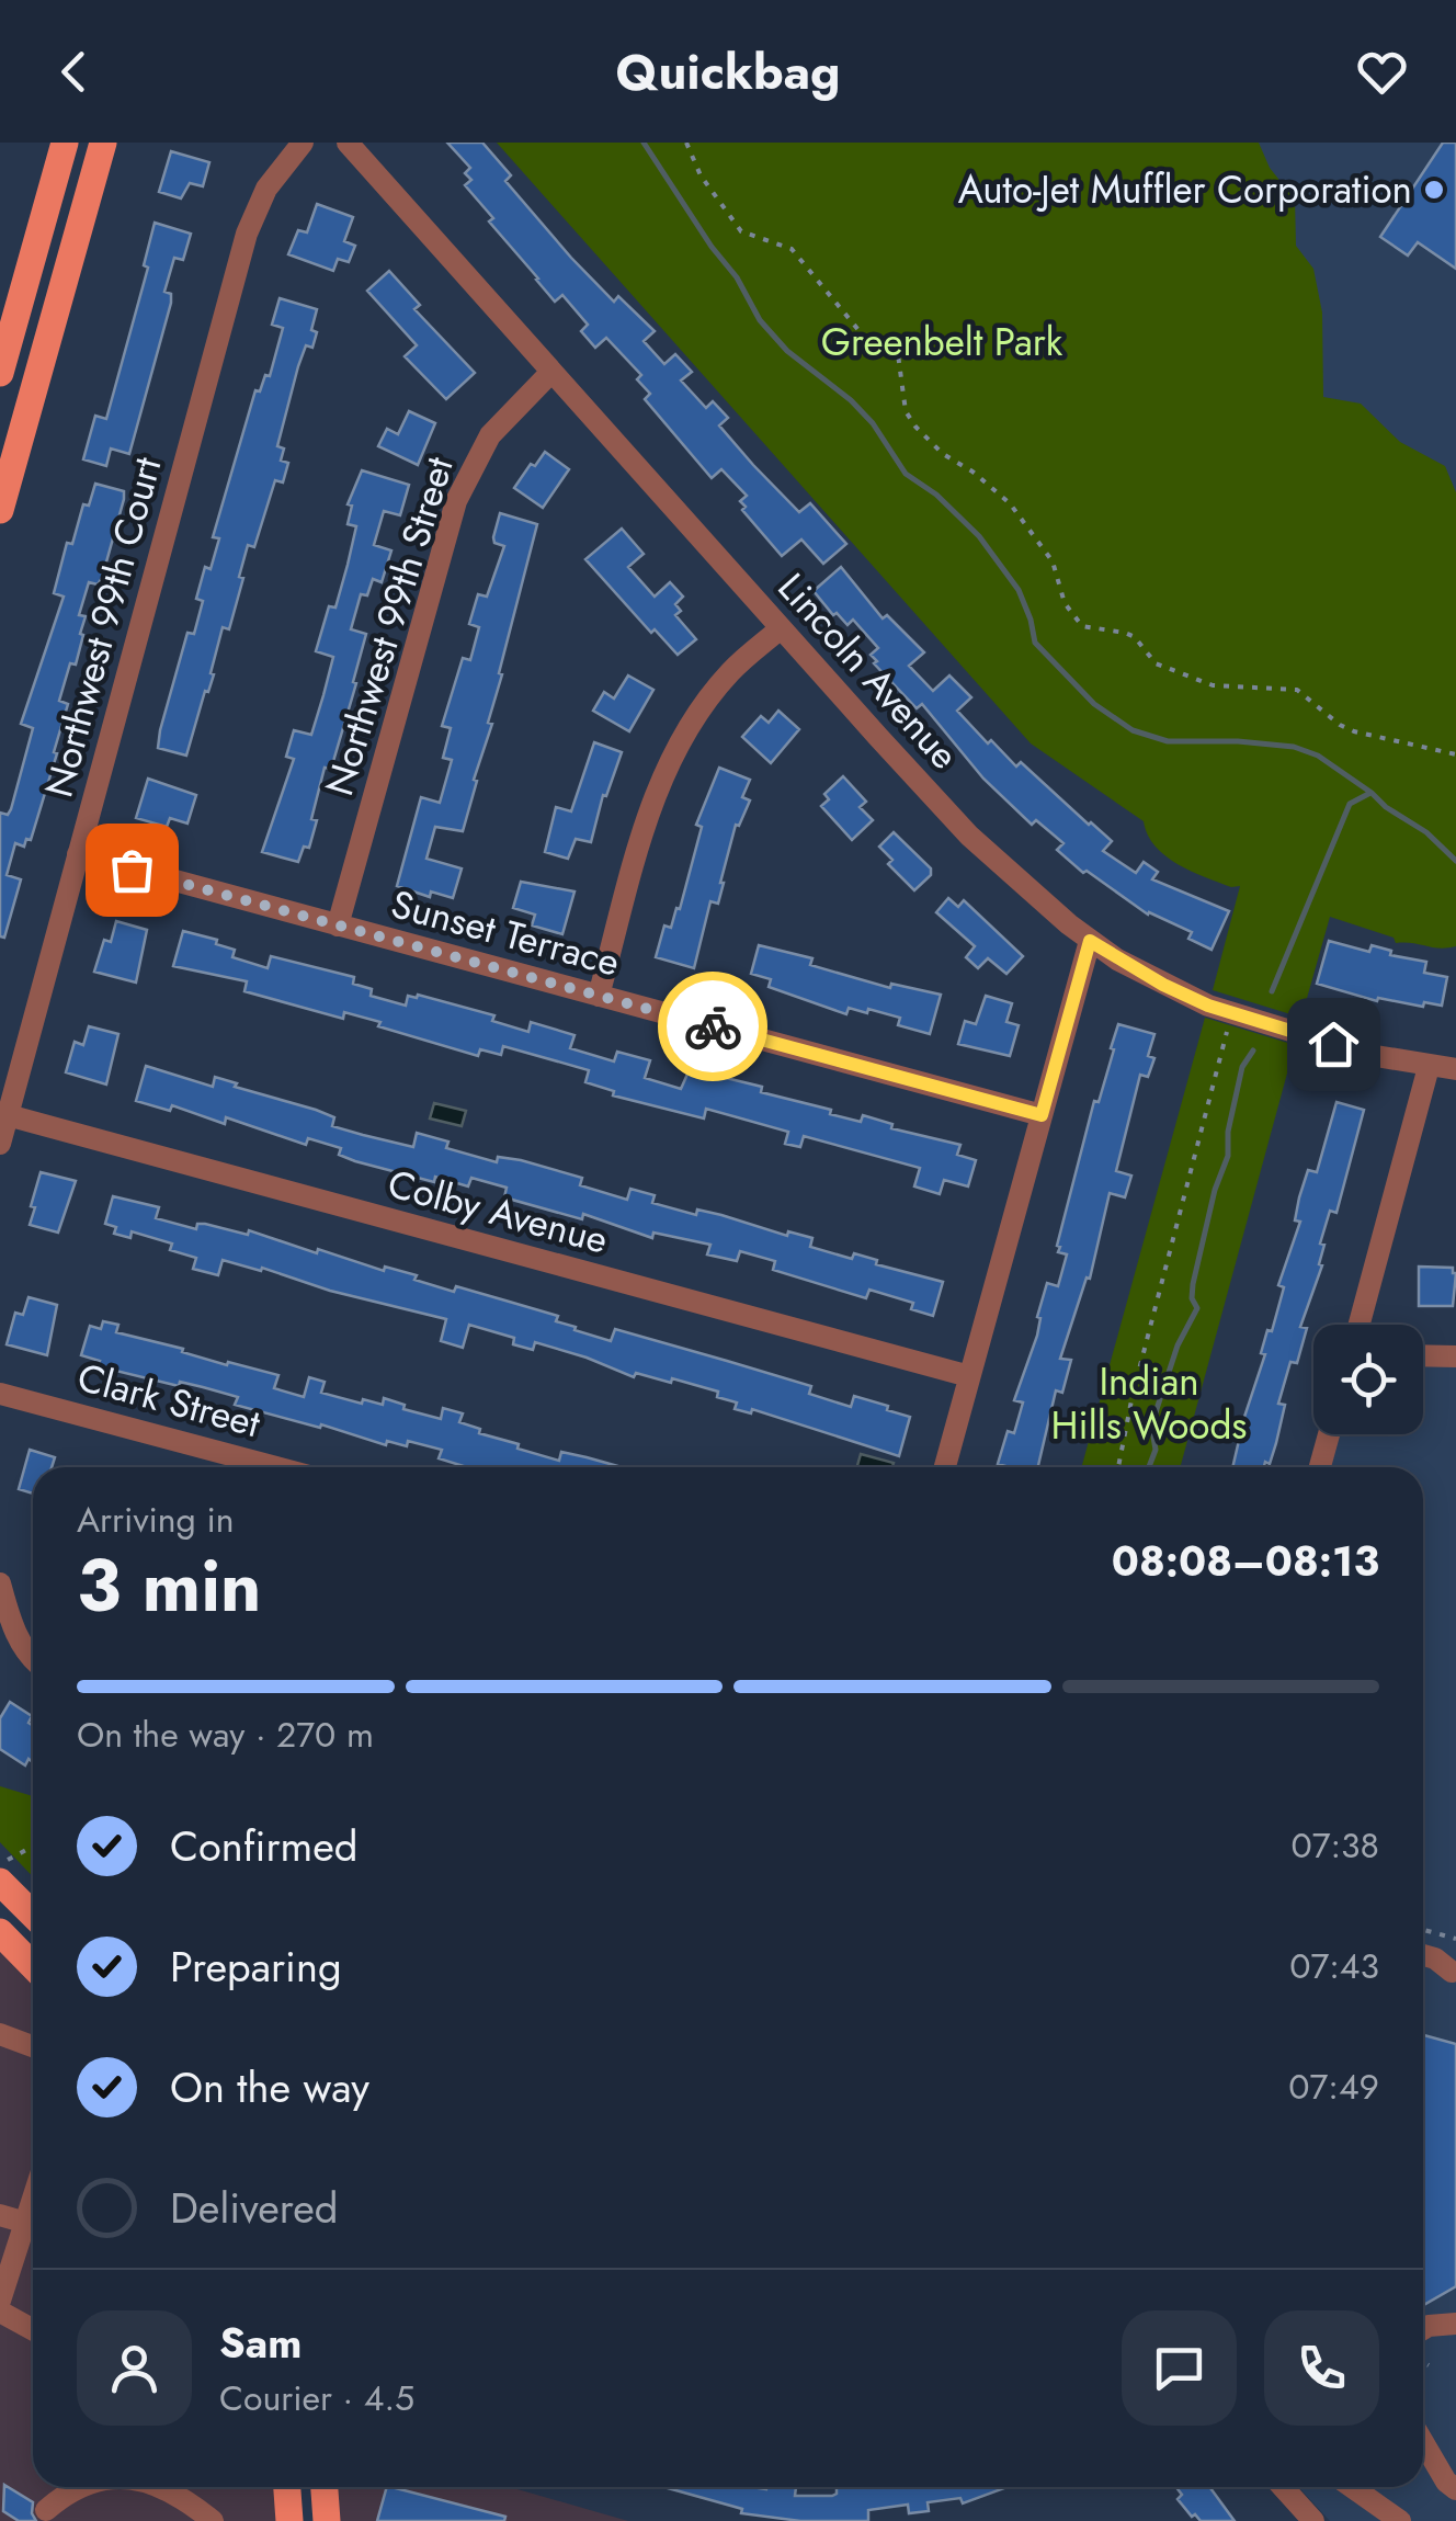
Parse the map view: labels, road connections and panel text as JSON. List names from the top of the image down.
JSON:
{
  "streets": {
    "street": [
      "Northwest 99th Street",
      "Northwest 99th Court",
      "Lincoln Avenue",
      "Sunset Terrace",
      "Colby Avenue",
      "Clark Street"
    ]
  },
  "crossings": [
    ["Northwest 99th Street", "Lincoln Avenue"],
    ["Northwest 99th Street", "Sunset Terrace"],
    ["Northwest 99th Court", "Sunset Terrace"],
    ["Northwest 99th Court", "Colby Avenue"]
  ],
  "parks": ["Greenbelt Park", "Indian Hills Woods"],
  "places": ["Auto-Jet Muffler Corporation"],
  "page": {
    "header": "Quickbag",
    "heading": ["3 min", "Arriving in", "08:08–08:13"],
    "panel": ["Sam", "Courier · 4.5"],
    "bar": "On the way · 270 m",
    "list": [
      ["Confirmed", "07:38"],
      ["Preparing", "07:43"],
      ["On the way", "07:49"],
      "Delivered"
    ]
  }
}
